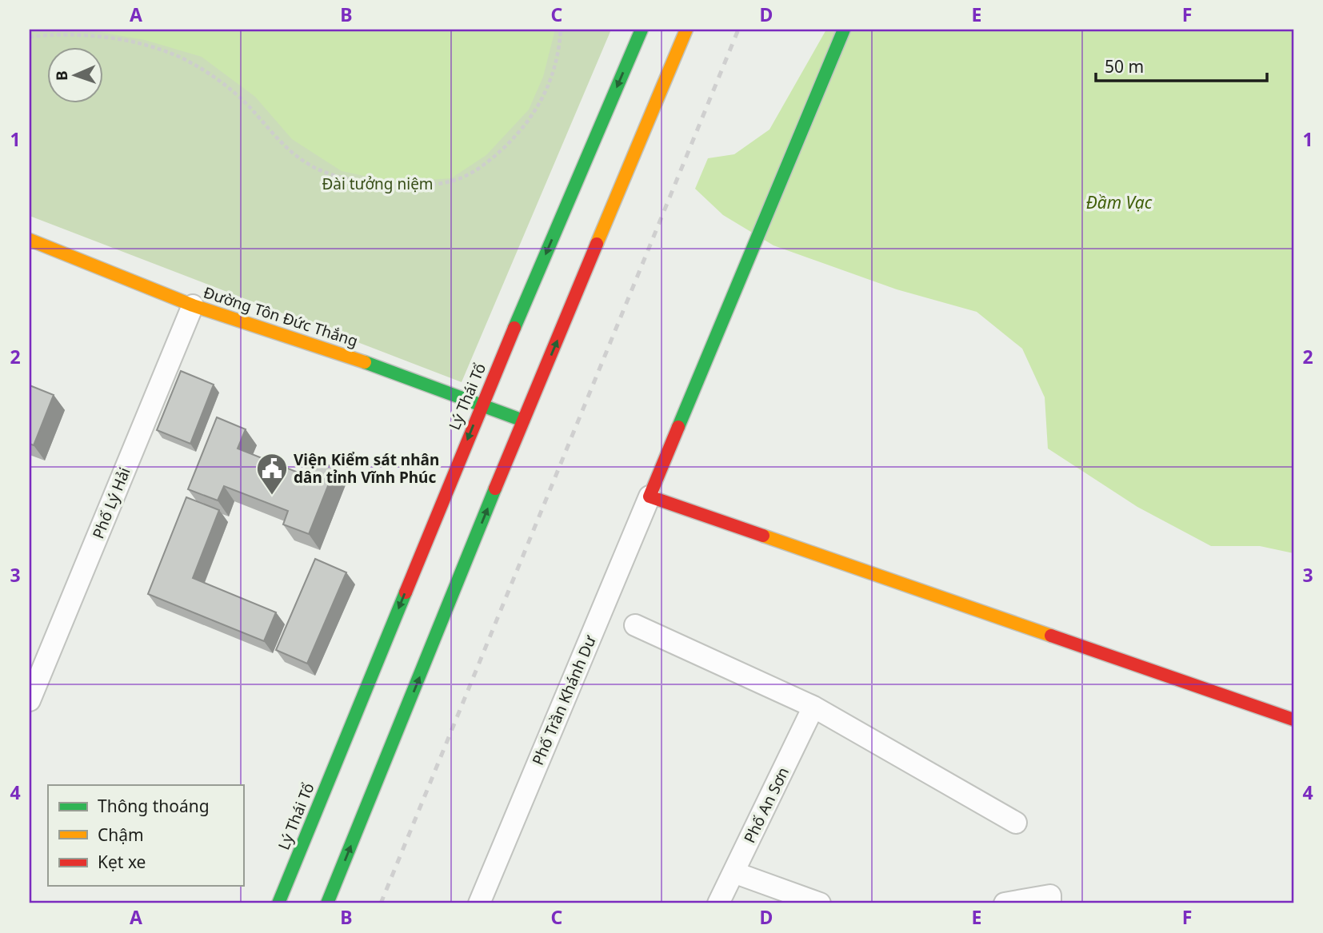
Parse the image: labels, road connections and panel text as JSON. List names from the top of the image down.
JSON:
{
  "streets": {
    "main road": ["Đường Tôn Đức Thắng", "Lý Thái Tổ"],
    "street": ["Phố Lý Hải", "Phố Trần Khánh Dư", "Phố An Sơn"]
  },
  "crossings": [
    ["Đường Tôn Đức Thắng", "Lý Thái Tổ"],
    ["Đường Tôn Đức Thắng", "Phố Lý Hải"]
  ],
  "water": ["Đầm Vạc"],
  "parks": ["Đài tưởng niệm"],
  "places": {
    "public building": ["Viện Kiểm sát nhân dân tỉnh Vĩnh Phúc"]
  },
  "legend": ["Thông thoáng", "Chậm", "Kẹt xe"],
  "scale_bar": "50 m",
  "north": "left",
  "grid": {
    "columns": [
      "A",
      "B",
      "C",
      "D",
      "E",
      "F"
    ],
    "rows": [
      "1",
      "2",
      "3",
      "4"
    ]
  }
}
